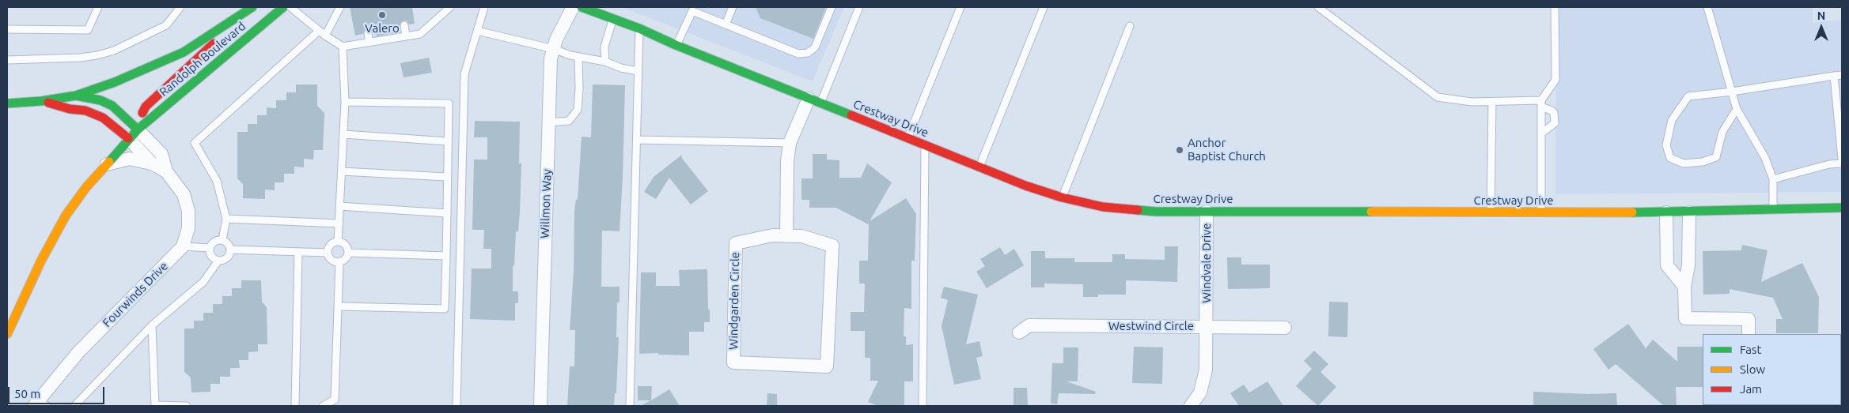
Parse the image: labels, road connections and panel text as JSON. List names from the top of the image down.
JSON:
{
  "streets": {
    "main road": ["Randolph Boulevard", "Crestway Drive"],
    "street": [
      "Willmon Way",
      "Windvale Drive",
      "Fourwinds Drive",
      "Windgarden Circle",
      "Westwind Circle"
    ]
  },
  "crossings": [
    ["Randolph Boulevard", "Fourwinds Drive"],
    ["Crestway Drive", "Windvale Drive"],
    ["Windvale Drive", "Westwind Circle"]
  ],
  "places": ["Valero", "Anchor Baptist Church"],
  "legend": ["Fast", "Slow", "Jam"],
  "scale_bar": "50 m",
  "north": "top"
}
